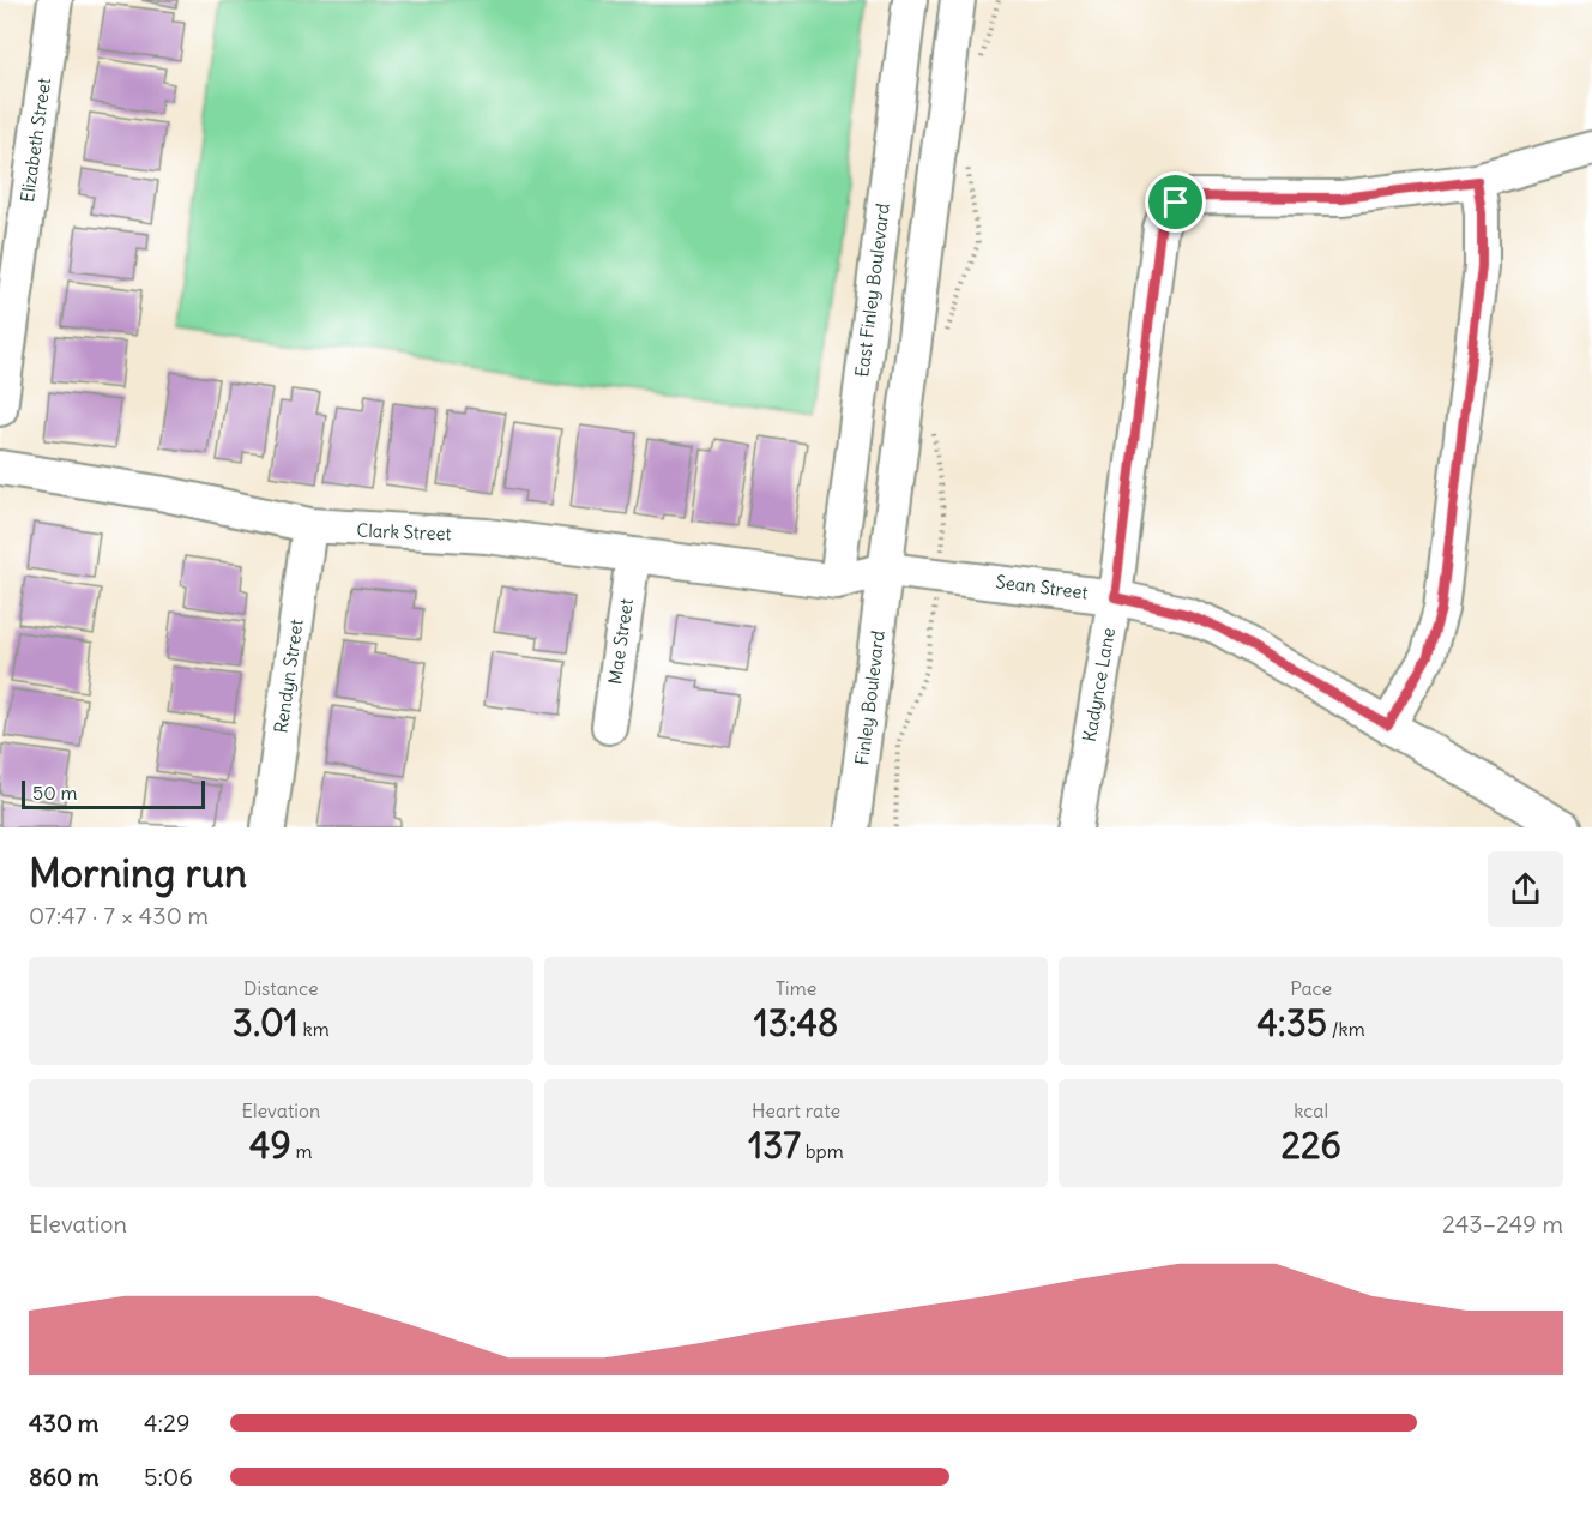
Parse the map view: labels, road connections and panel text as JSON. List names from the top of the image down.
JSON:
{
  "streets": {
    "street": [
      "Elizabeth Street",
      "East Finley Boulevard",
      "Clark Street",
      "Sean Street",
      "Mae Street",
      "Rendyn Street",
      "Kadynce Lane",
      "Finley Boulevard"
    ]
  },
  "crossings": [
    ["East Finley Boulevard", "Clark Street"],
    ["East Finley Boulevard", "Sean Street"],
    ["Clark Street", "Sean Street"],
    ["Clark Street", "Mae Street"],
    ["Clark Street", "Rendyn Street"],
    ["Sean Street", "Kadynce Lane"],
    ["Sean Street", "Finley Boulevard"]
  ],
  "scale_bar": "50 m",
  "page": {
    "scale": "50 m",
    "heading": ["Morning run", "07:47 · 7 × 430 m"],
    "stats": [
      ["Distance", "3.01 km"],
      ["Time", "13:48"],
      ["Pace", "4:35 /km"],
      ["Elevation", "49 m"],
      ["Heart rate", "137 bpm"],
      ["kcal", "226"]
    ],
    "chart": ["Elevation", "243–249 m"],
    "list": [
      {
        "name": "430 m",
        "note": "4:29"
      },
      {
        "name": "860 m",
        "note": "5:06"
      }
    ]
  }
}
